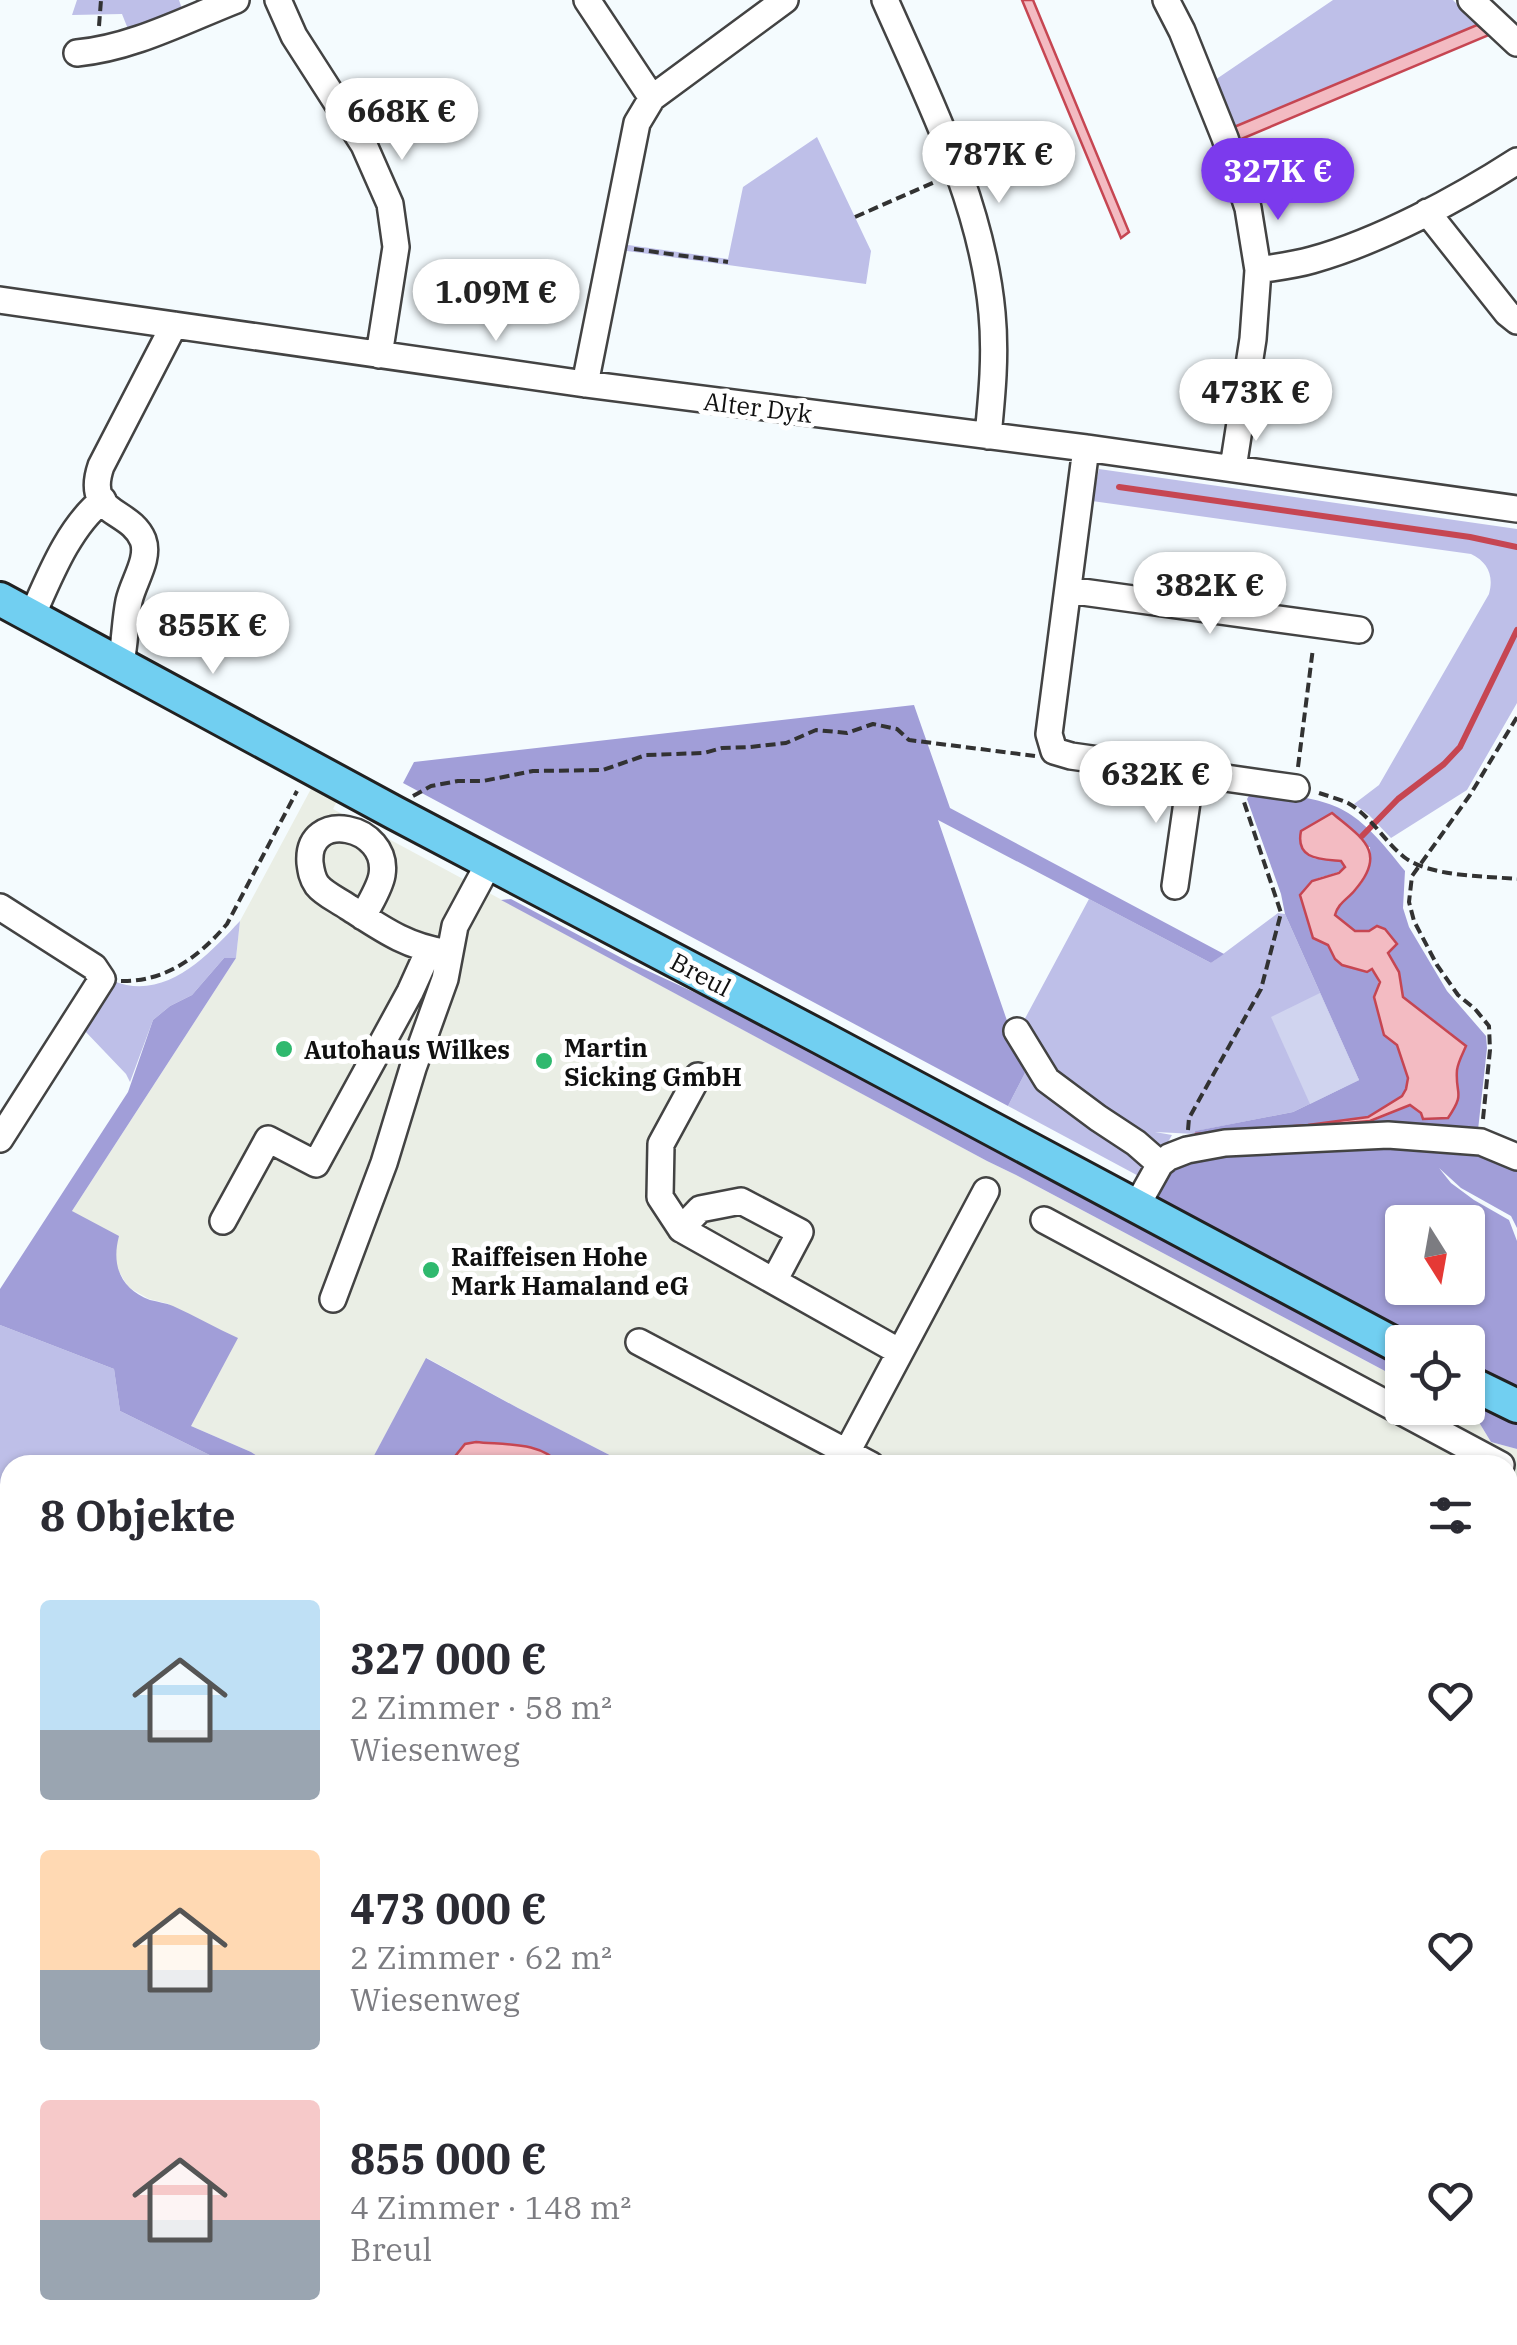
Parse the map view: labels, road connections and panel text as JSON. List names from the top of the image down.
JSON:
{
  "streets": {
    "main road": ["Breul"],
    "street": ["Alter Dyk"]
  },
  "places": ["Autohaus Wilkes", "Martin Sicking GmbH", "Raiffeisen Hohe Mark Hamaland eG"],
  "north": "bottom",
  "page": {
    "price": [
      "668K €",
      "787K €",
      "327K €",
      "1.09M €",
      "473K €",
      "382K €",
      "855K €",
      "632K €"
    ],
    "heading": "8 Objekte",
    "list": [
      {
        "name": "327 000 €",
        "note": "2 Zimmer · 58 m² · Wiesenweg"
      },
      {
        "name": "473 000 €",
        "note": "2 Zimmer · 62 m² · Wiesenweg"
      },
      {
        "name": "855 000 €",
        "note": "4 Zimmer · 148 m² · Breul"
      }
    ]
  }
}
